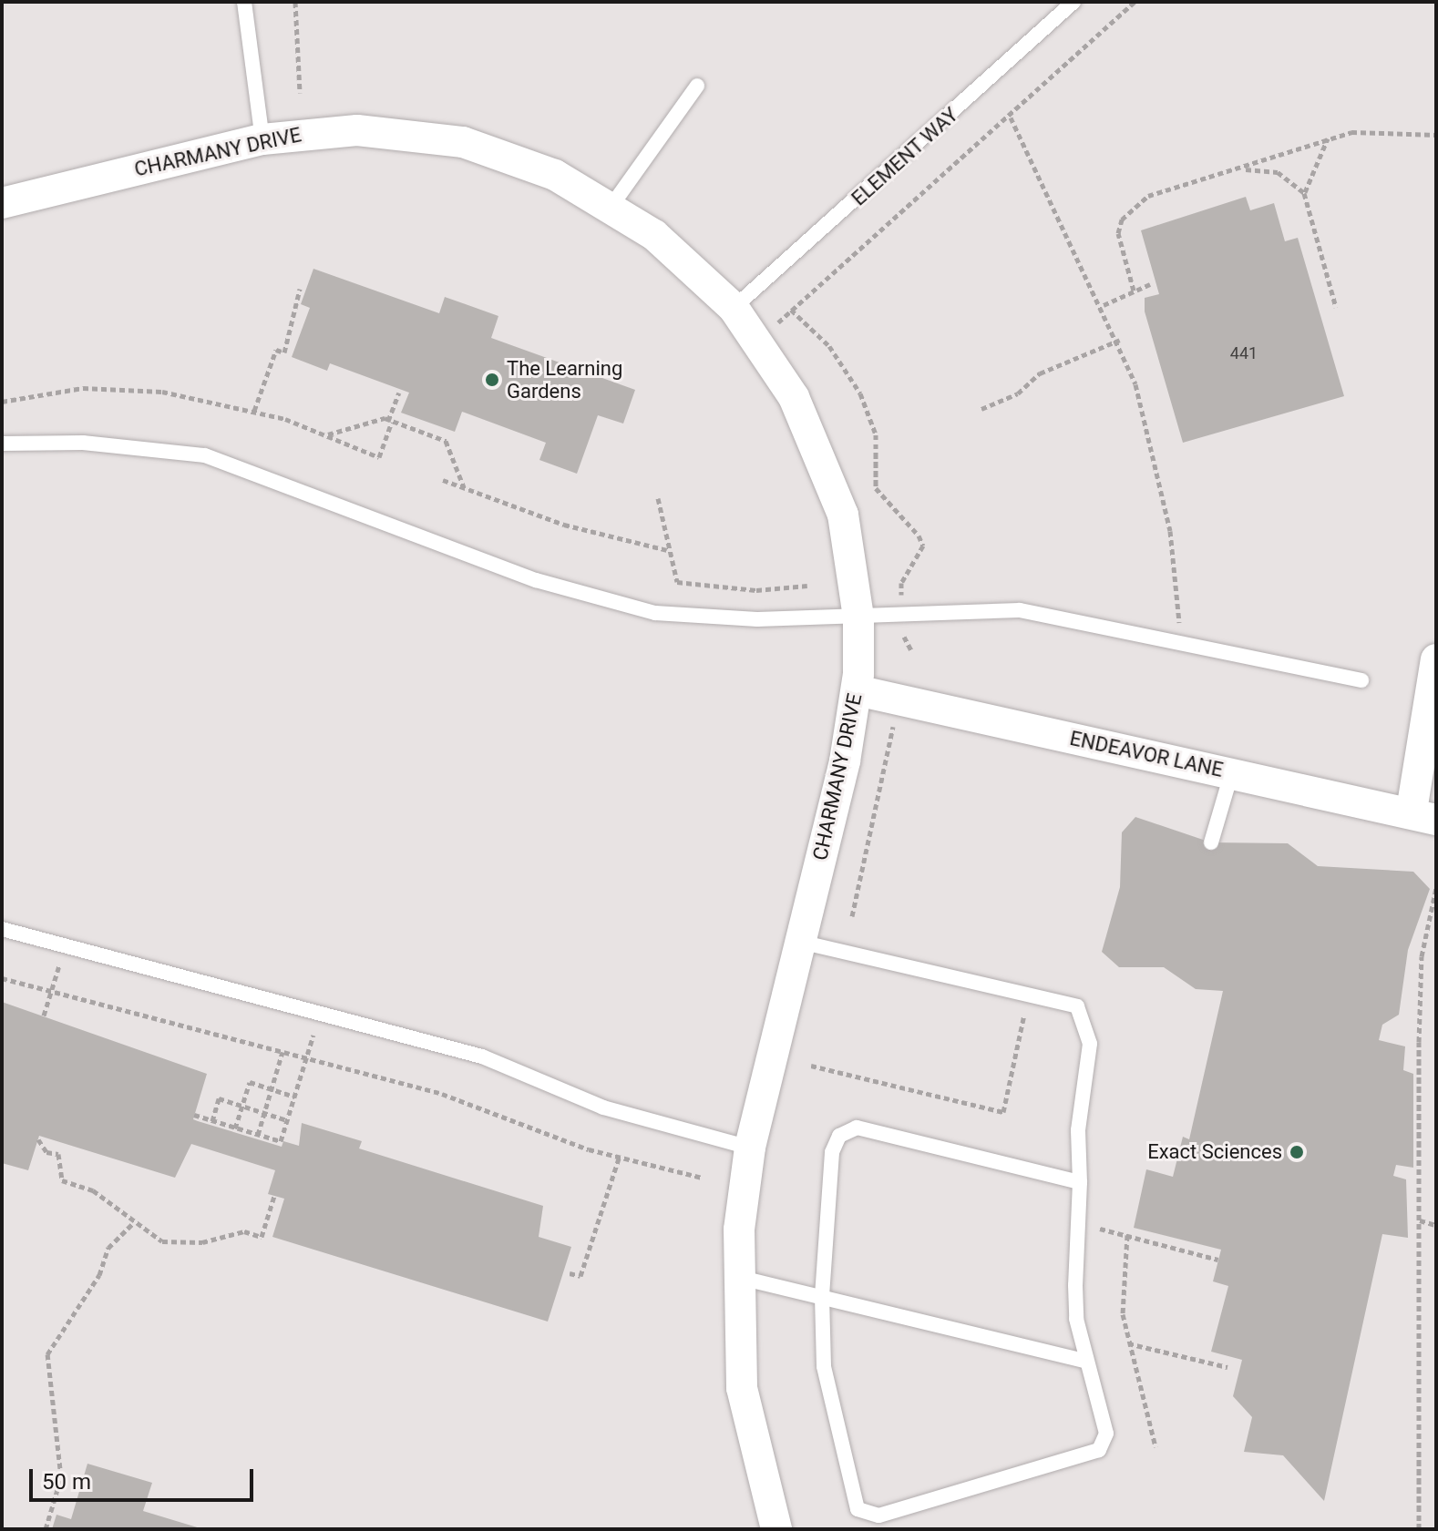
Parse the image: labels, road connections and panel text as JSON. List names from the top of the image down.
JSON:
{
  "streets": {
    "street": ["CHARMANY DRIVE", "ENDEAVOR LANE"],
    "lane": ["ELEMENT WAY"]
  },
  "crossings": [
    ["CHARMANY DRIVE", "ELEMENT WAY"],
    ["CHARMANY DRIVE", "ENDEAVOR LANE"]
  ],
  "places": ["The Learning Gardens", "Exact Sciences"],
  "house_numbers": ["441"],
  "scale_bar": "50 m"
}
